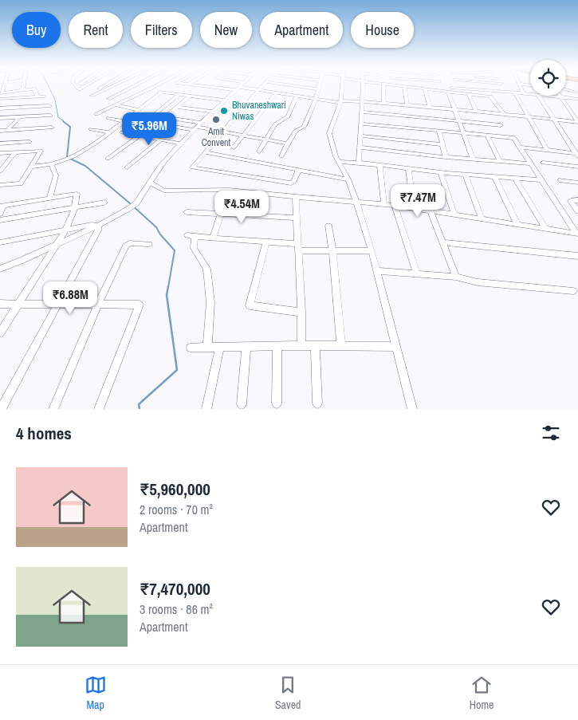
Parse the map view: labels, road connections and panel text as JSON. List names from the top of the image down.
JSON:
{
  "places": ["Bhuvaneshwari Niwas", "Amit Convent"],
  "page": {
    "chip": [
      "Buy",
      "Rent",
      "Filters",
      "New",
      "Apartment",
      "House"
    ],
    "price": [
      "₹5.96M",
      "₹7.47M",
      "₹4.54M",
      "₹6.88M"
    ],
    "heading": "4 homes",
    "list": [
      {
        "name": "₹5,960,000",
        "note": "2 rooms · 70 m² · Apartment"
      },
      {
        "name": "₹7,470,000",
        "note": "3 rooms · 86 m² · Apartment"
      }
    ],
    "tabs": ["Map", "Saved", "Home"]
  }
}
